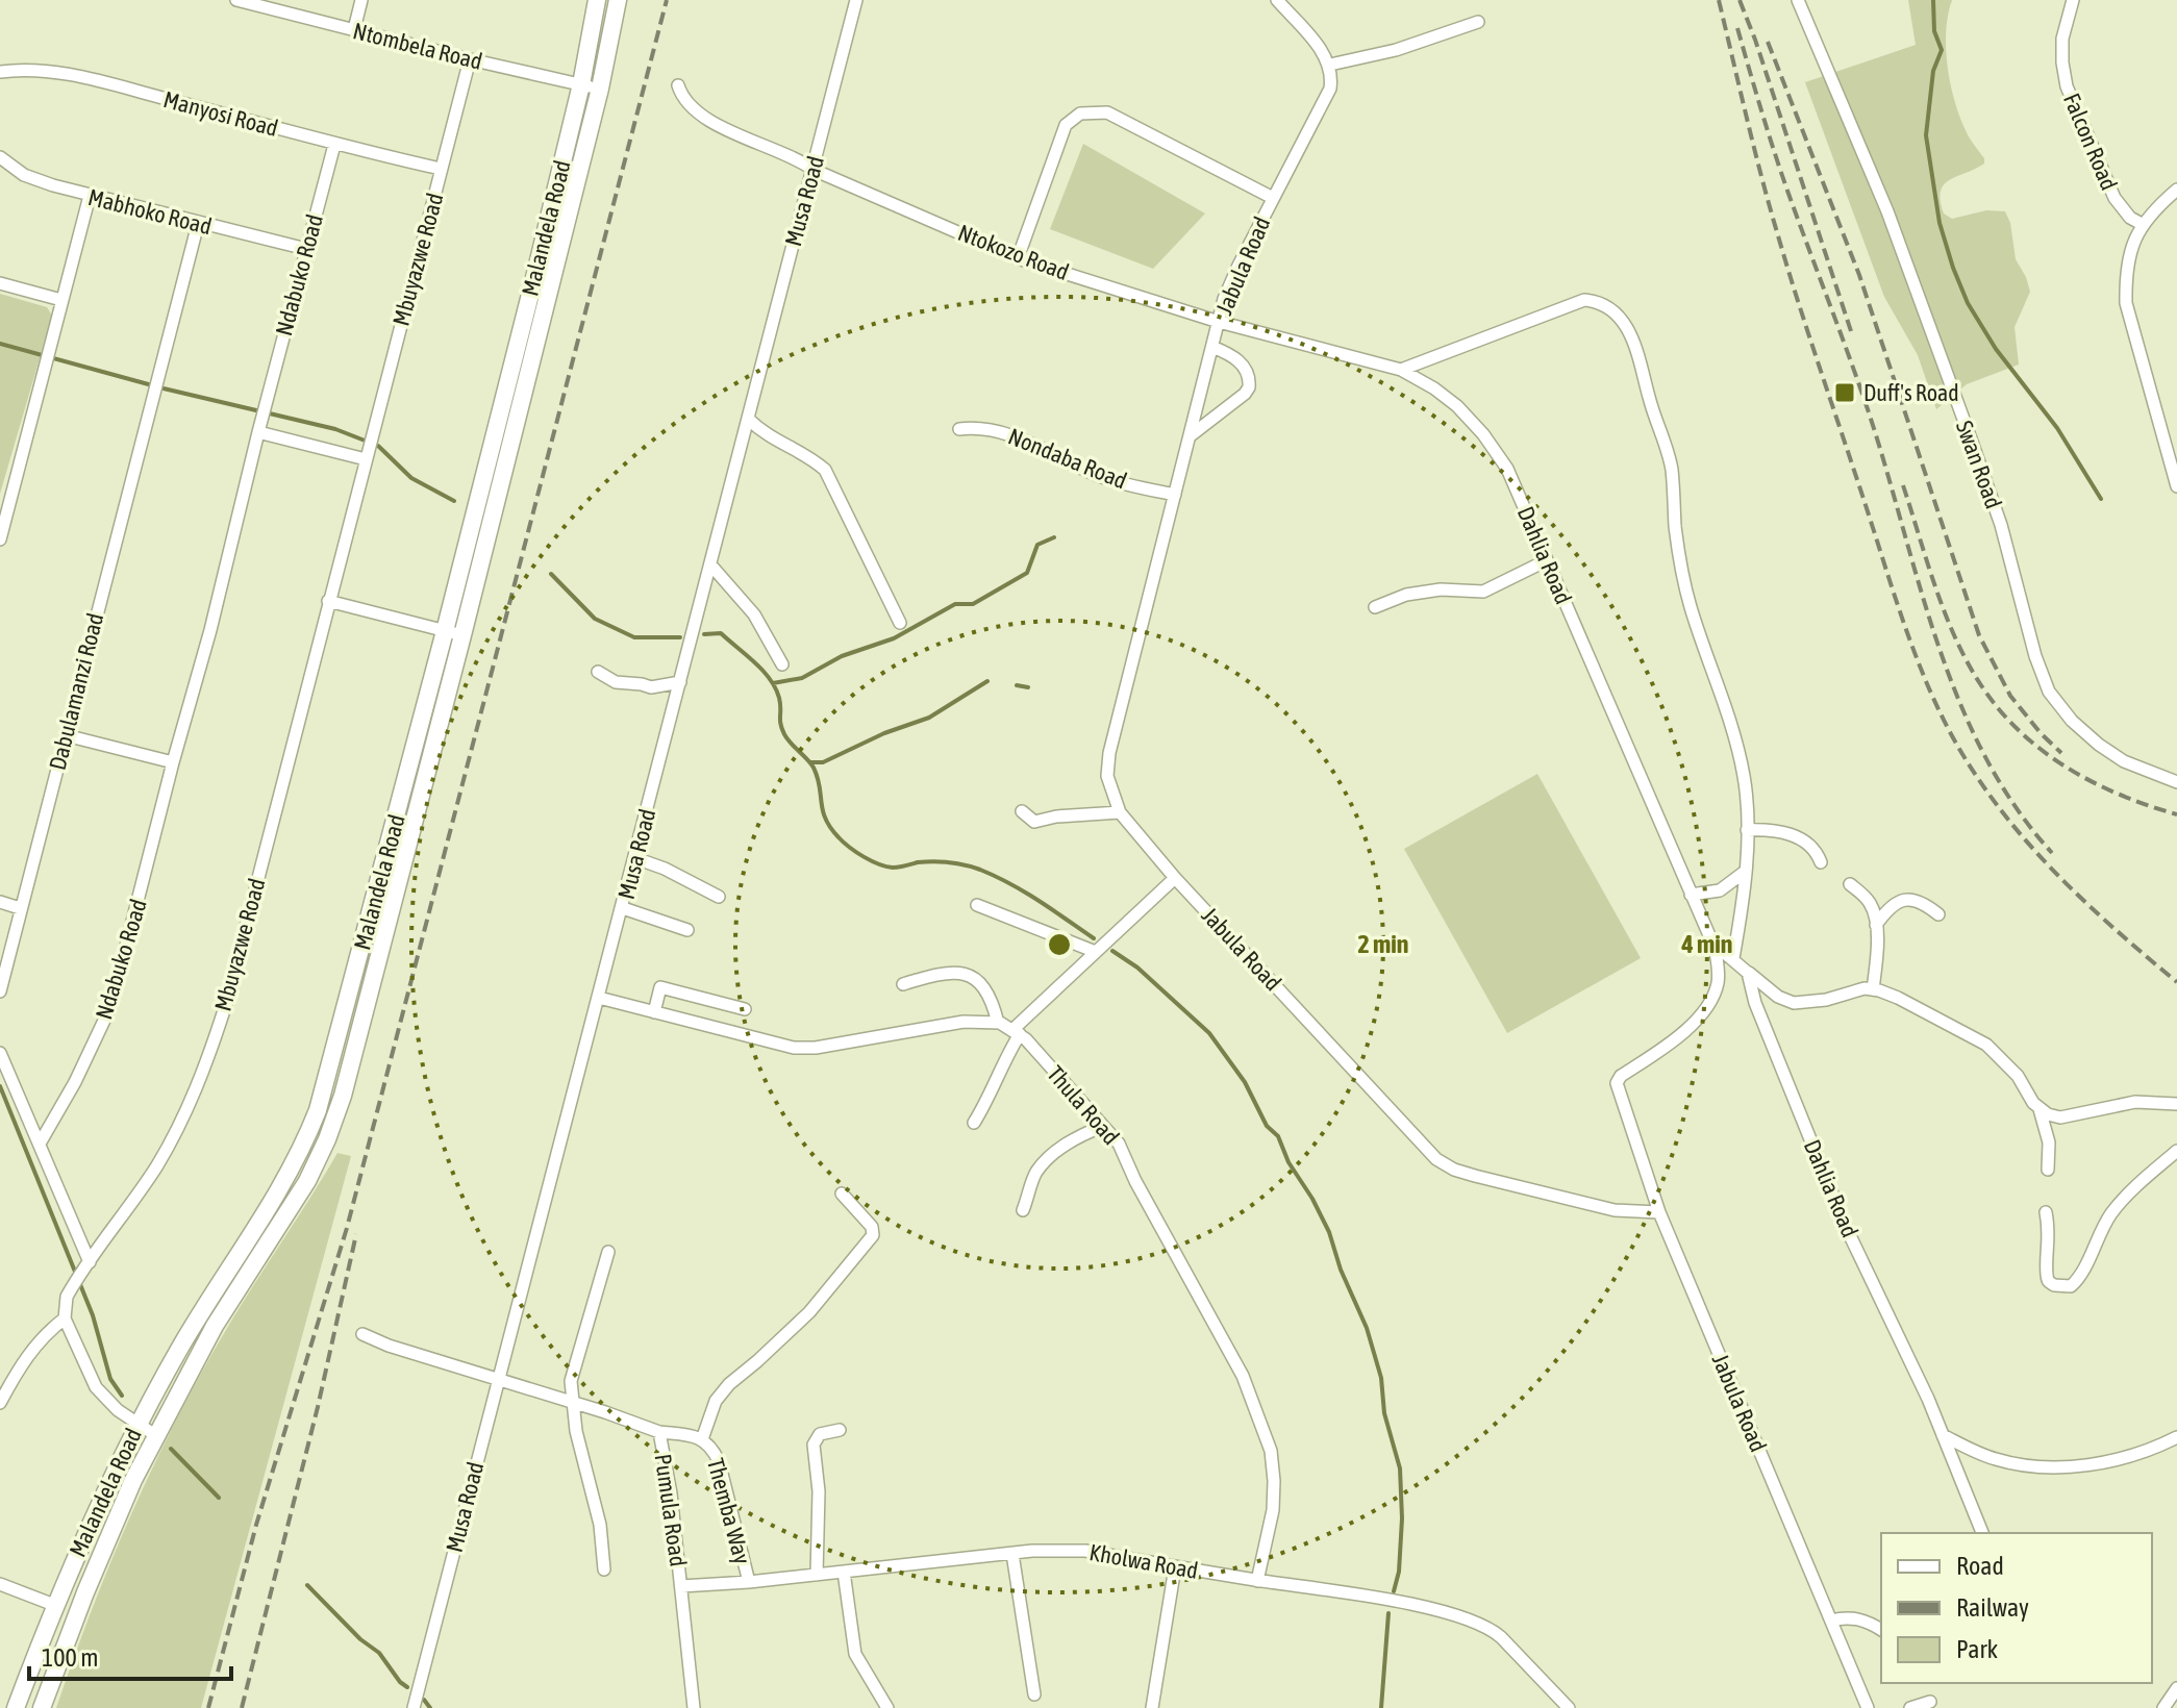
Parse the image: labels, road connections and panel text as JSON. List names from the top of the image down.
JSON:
{
  "streets": {
    "main road": ["Malandela Road"],
    "street": [
      "Ntombela Road",
      "Manyosi Road",
      "Falcon Road",
      "Musa Road",
      "Mabhoko Road",
      "Ntokozo Road",
      "Mbuyazwe Road",
      "Jabula Road",
      "Ndabuko Road",
      "Nondaba Road",
      "Swan Road",
      "Dahlia Road",
      "Dabulamanzi Road",
      "Thula Road",
      "Pumula Road",
      "Themba Way",
      "Kholwa Road"
    ]
  },
  "crossings": [
    ["Ntombela Road", "Malandela Road"],
    ["Ntombela Road", "Mbuyazwe Road"],
    ["Manyosi Road", "Mbuyazwe Road"],
    ["Manyosi Road", "Ndabuko Road"],
    ["Musa Road", "Ntokozo Road"],
    ["Musa Road", "Thula Road"],
    ["Musa Road", "Pumula Road"],
    ["Mabhoko Road", "Ndabuko Road"],
    ["Mabhoko Road", "Dabulamanzi Road"],
    ["Ntokozo Road", "Jabula Road"],
    ["Ntokozo Road", "Dahlia Road"],
    ["Jabula Road", "Nondaba Road"],
    ["Jabula Road", "Dahlia Road"],
    ["Thula Road", "Kholwa Road"],
    ["Pumula Road", "Themba Way"],
    ["Pumula Road", "Kholwa Road"],
    ["Themba Way", "Kholwa Road"]
  ],
  "places": {
    "transit": ["Duff's Road"]
  },
  "legend": ["Road", "Railway", "Park"],
  "scale_bar": "100 m",
  "rings": ["2 min", "4 min"]
}
